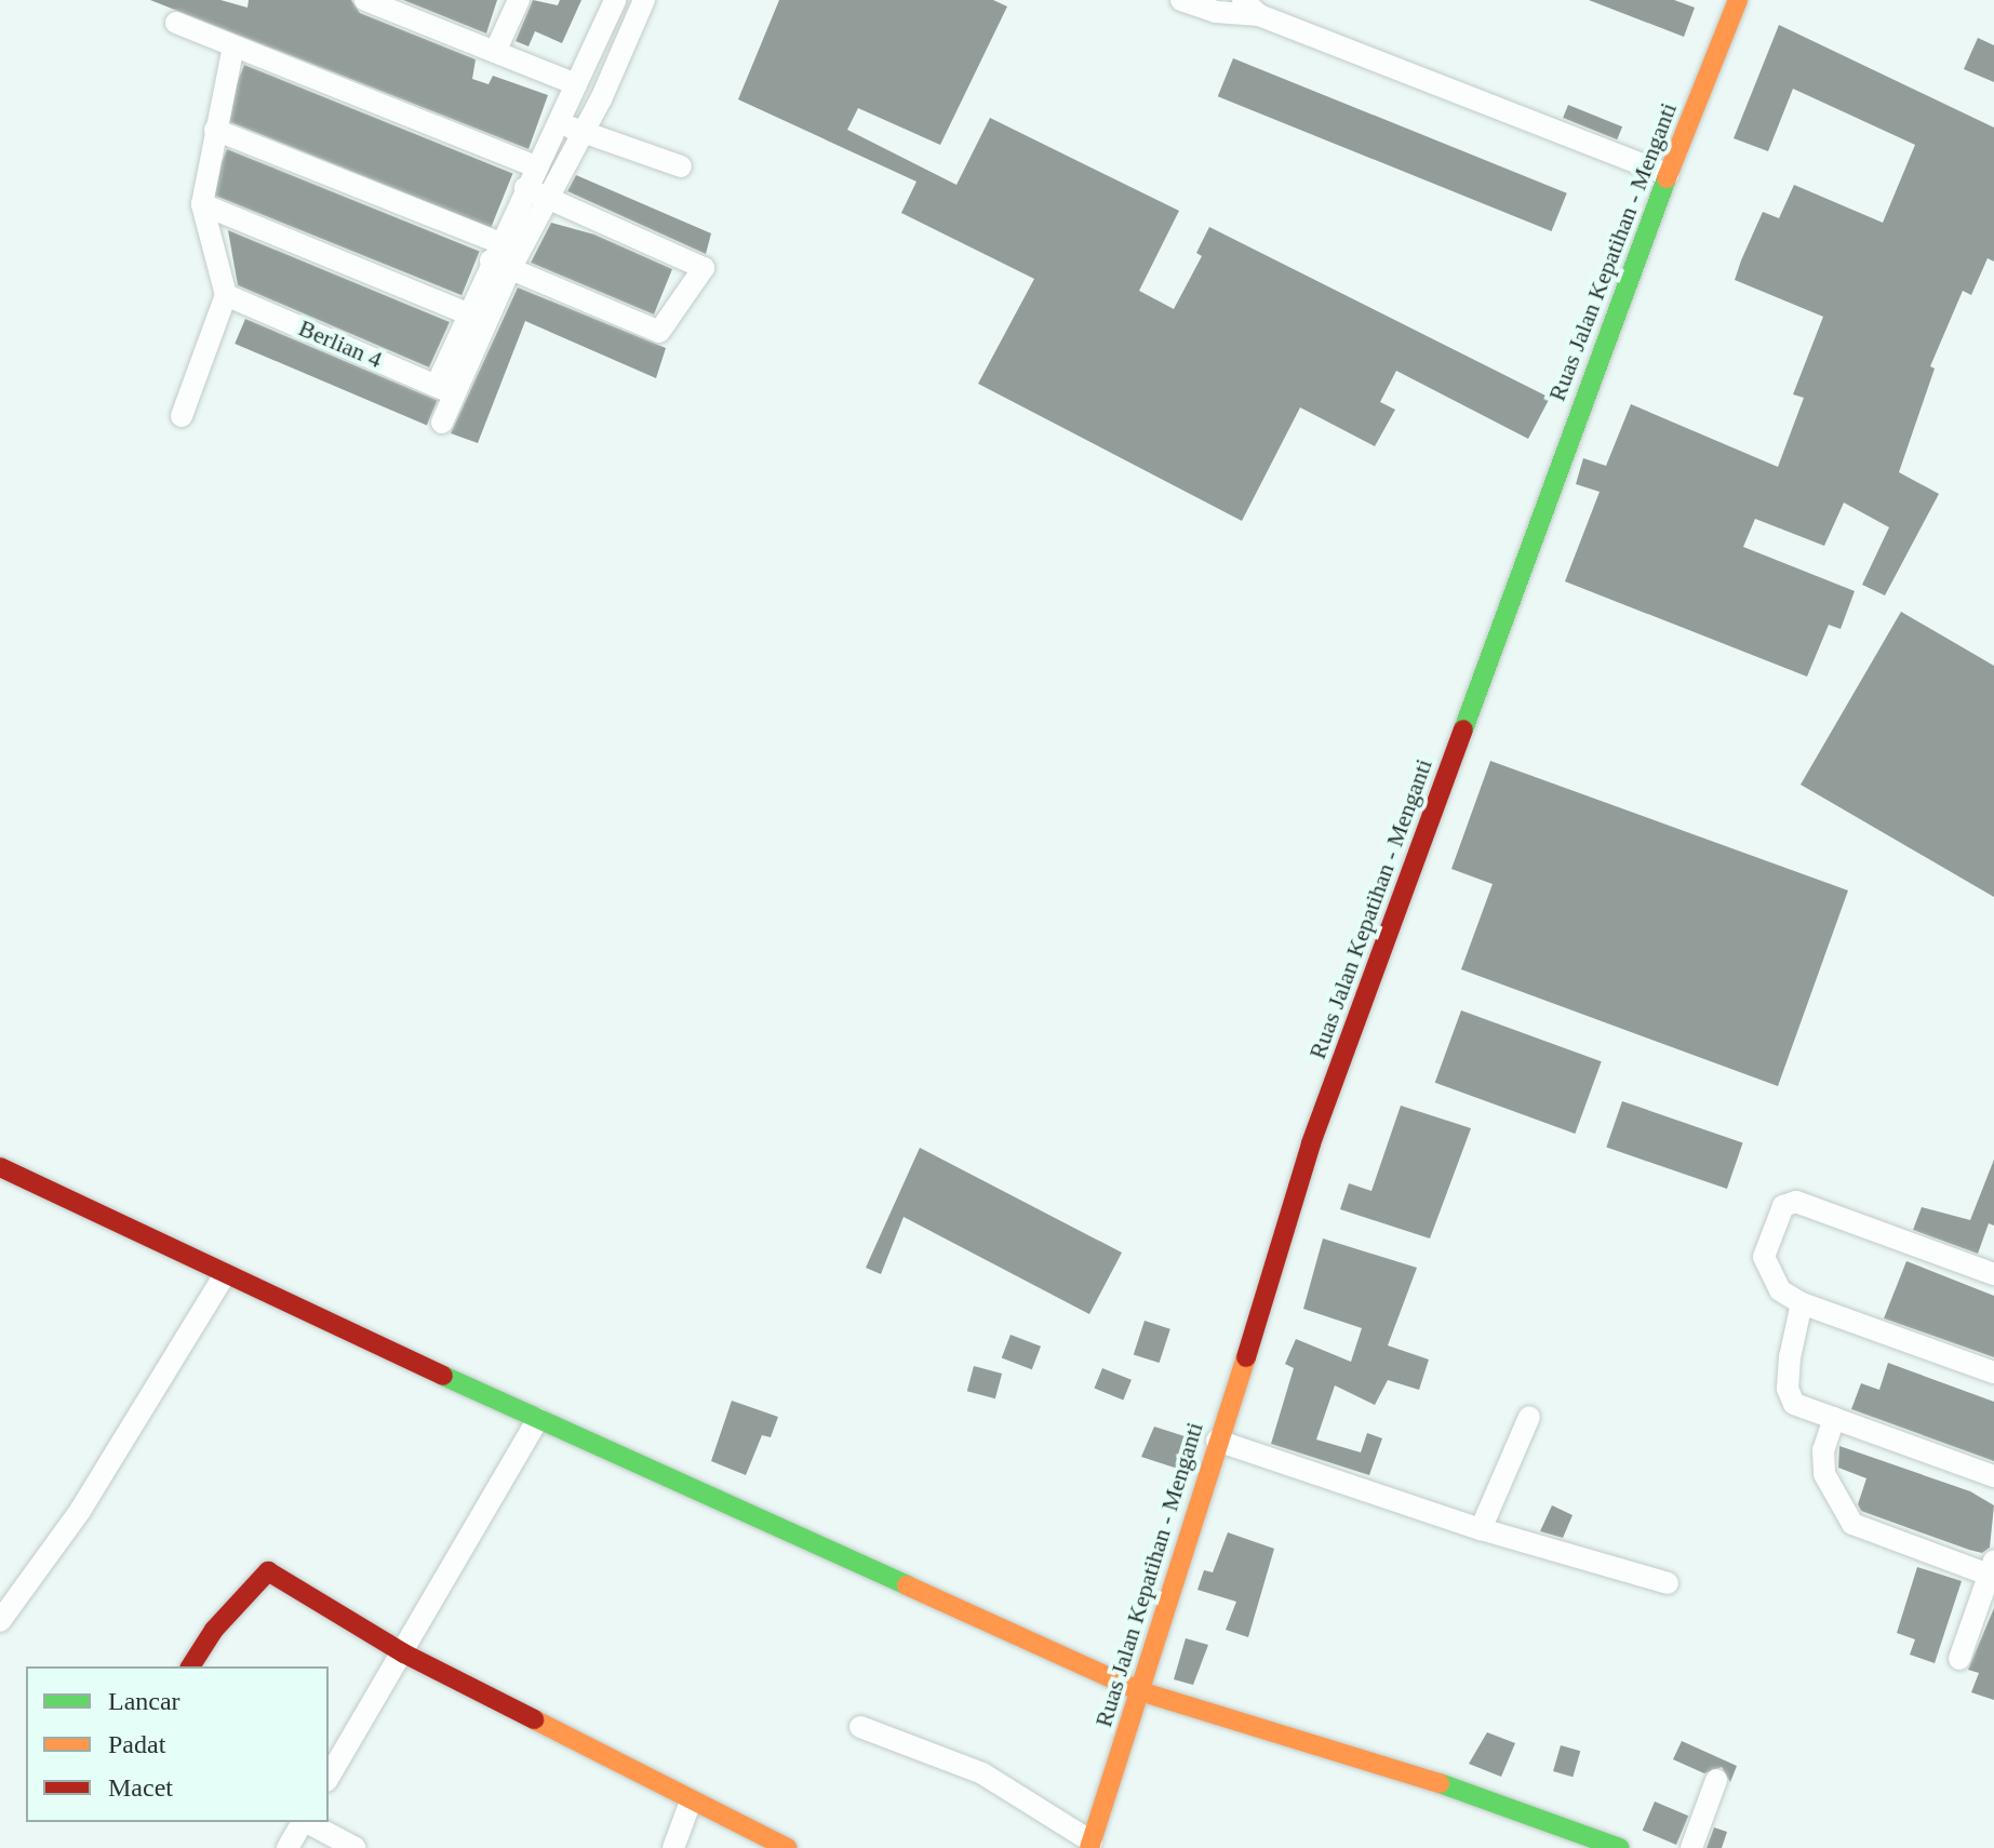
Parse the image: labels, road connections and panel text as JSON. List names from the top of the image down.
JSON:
{
  "streets": {
    "street": ["Ruas Jalan Kepatihan - Menganti", "Berlian 4"]
  },
  "legend": ["Lancar", "Padat", "Macet"]
}
